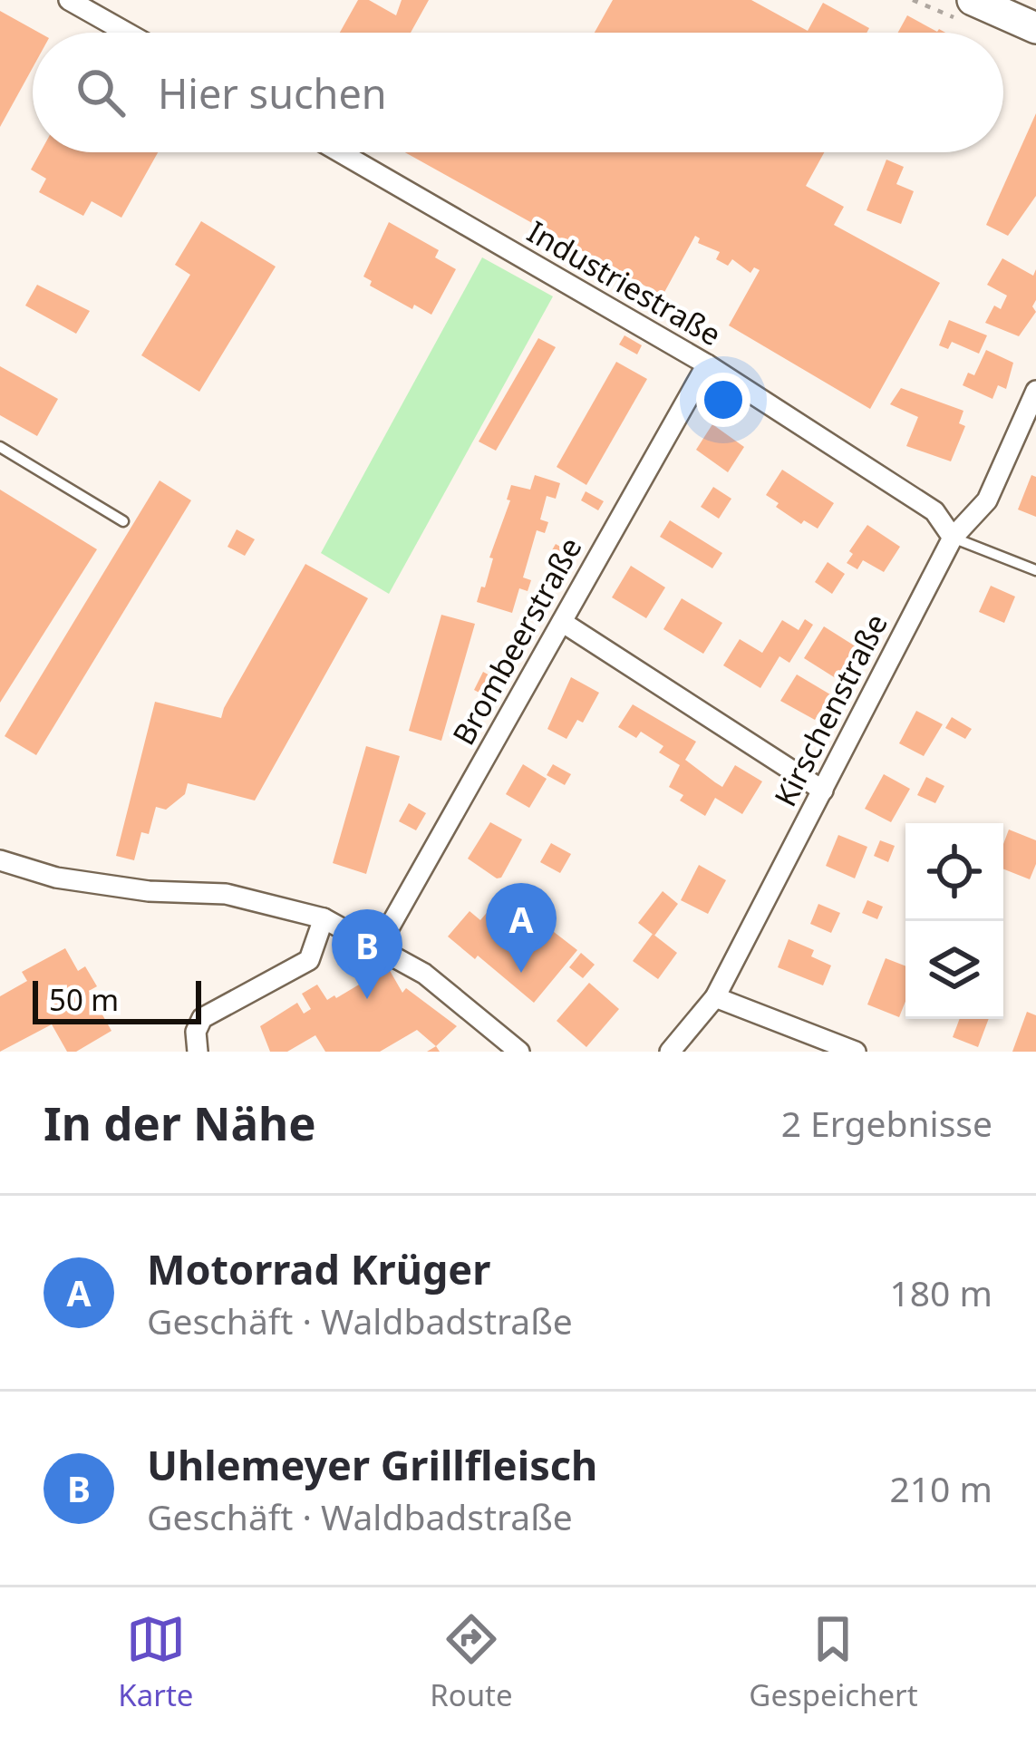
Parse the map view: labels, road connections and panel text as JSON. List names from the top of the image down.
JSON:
{
  "streets": {
    "street": ["Industriestraße", "Brombeerstraße", "Kirschenstraße"]
  },
  "crossings": [
    ["Industriestraße", "Brombeerstraße"],
    ["Industriestraße", "Kirschenstraße"]
  ],
  "scale_bar": "50 m",
  "page": {
    "search": "Hier suchen",
    "pins": ["A", "B"],
    "scale": "50 m",
    "heading": ["In der Nähe", "2 Ergebnisse"],
    "list": [
      {
        "mark": "A",
        "name": "Motorrad Krüger",
        "note": "Geschäft · Waldbadstraße",
        "value": "180 m"
      },
      {
        "mark": "B",
        "name": "Uhlemeyer Grillfleisch",
        "note": "Geschäft · Waldbadstraße",
        "value": "210 m"
      }
    ],
    "nav": ["Karte", "Route", "Gespeichert"]
  }
}
